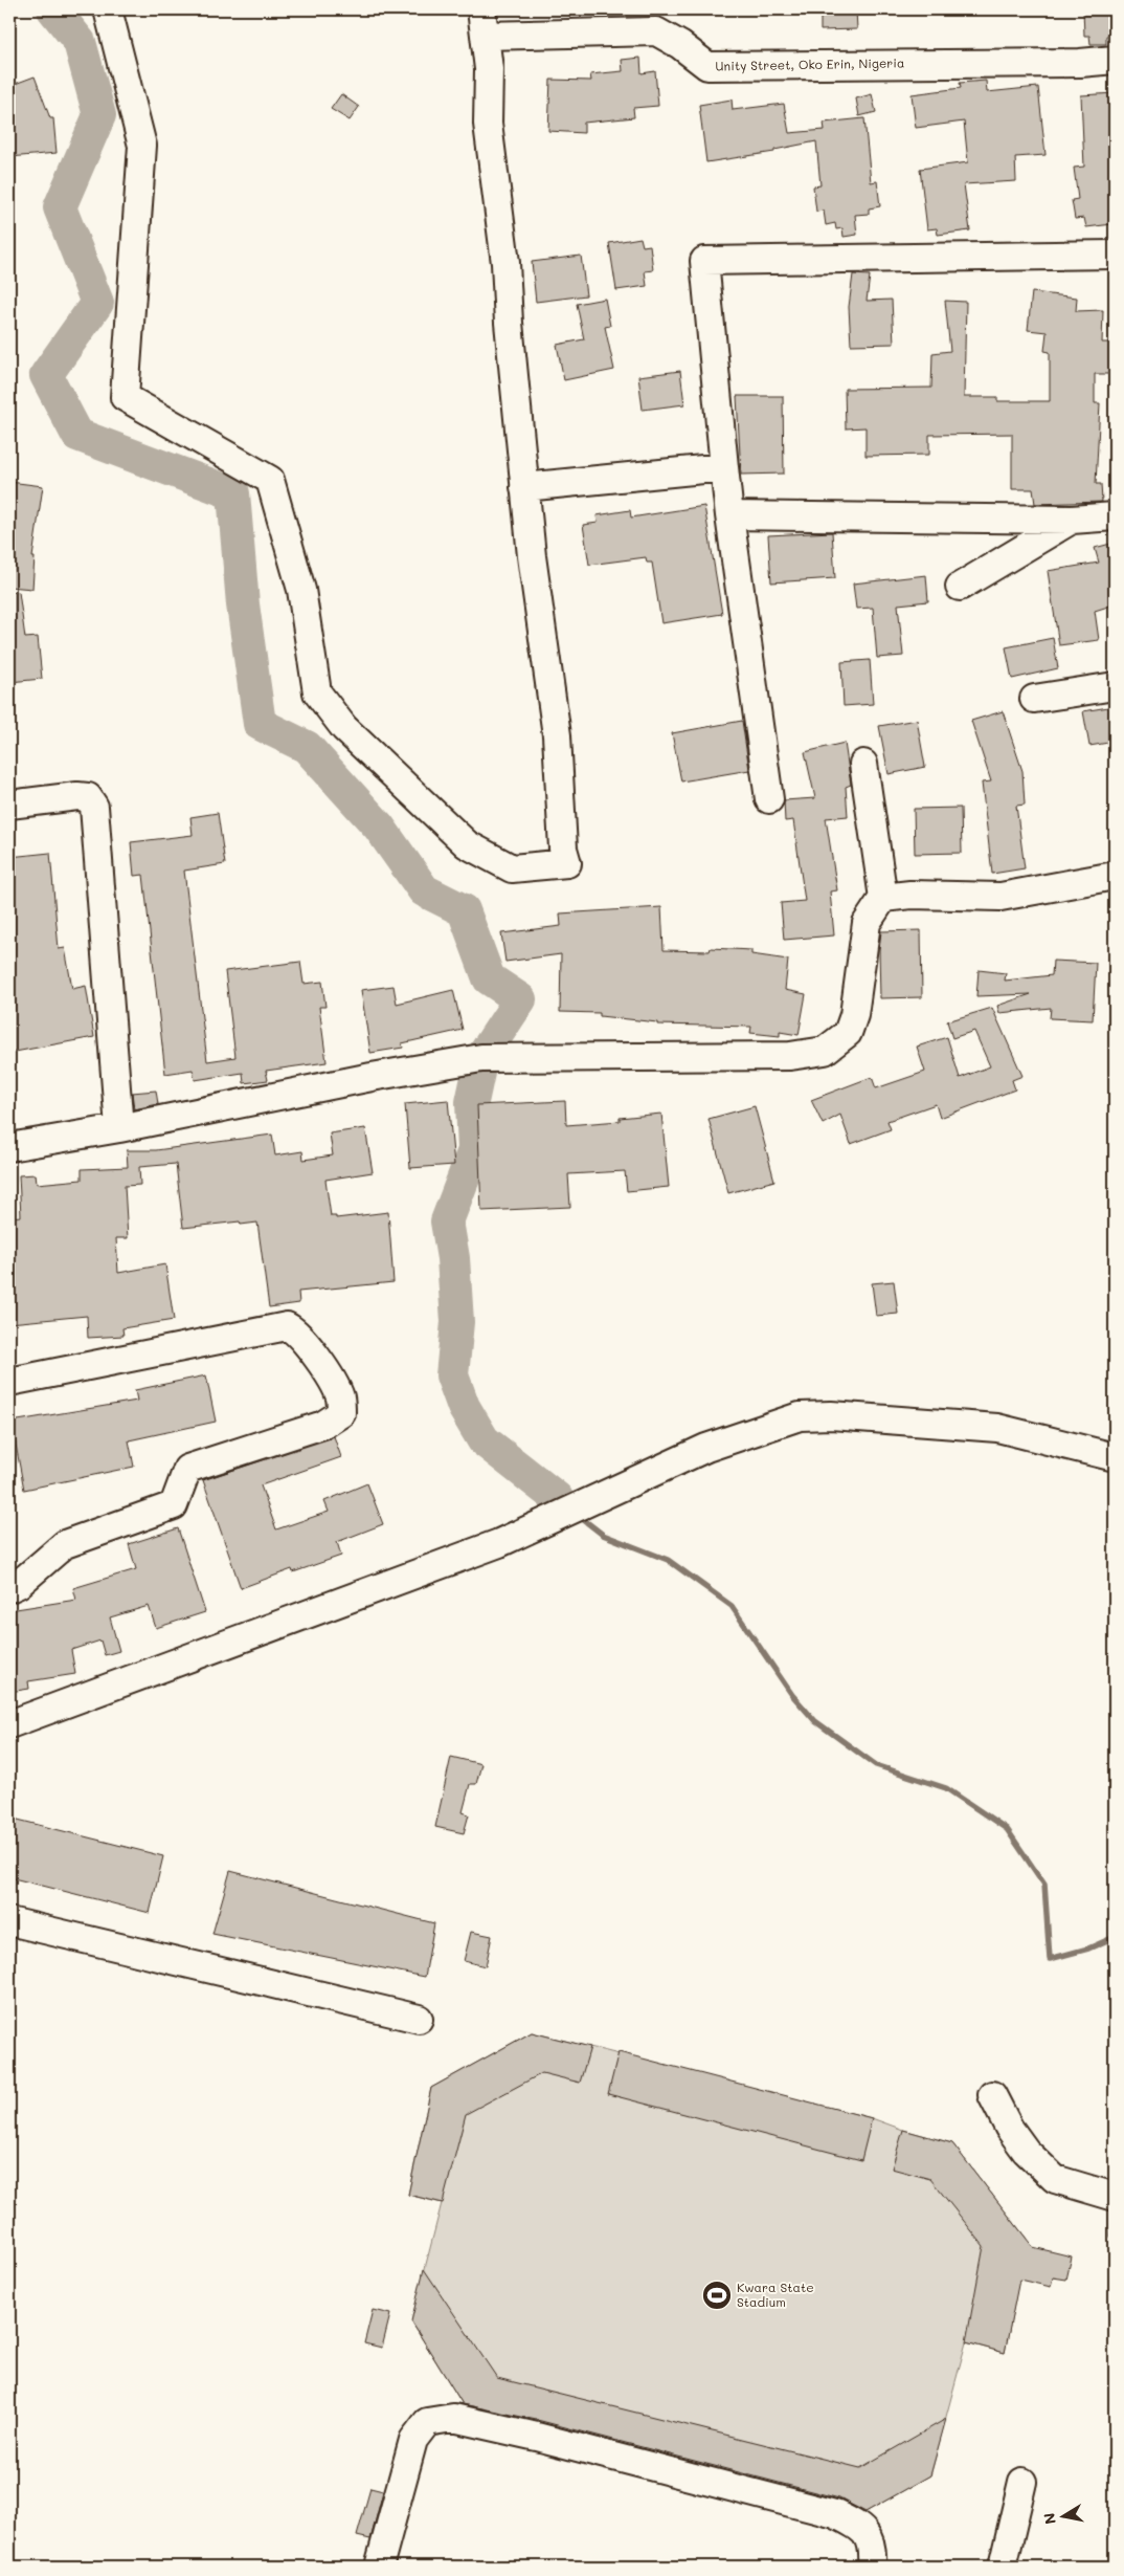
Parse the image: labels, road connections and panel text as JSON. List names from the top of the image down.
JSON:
{
  "streets": {
    "street": ["Unity Street, Oko Erin, Nigeria"]
  },
  "places": {
    "sports": ["Kwara State Stadium"]
  },
  "north": "left"
}
